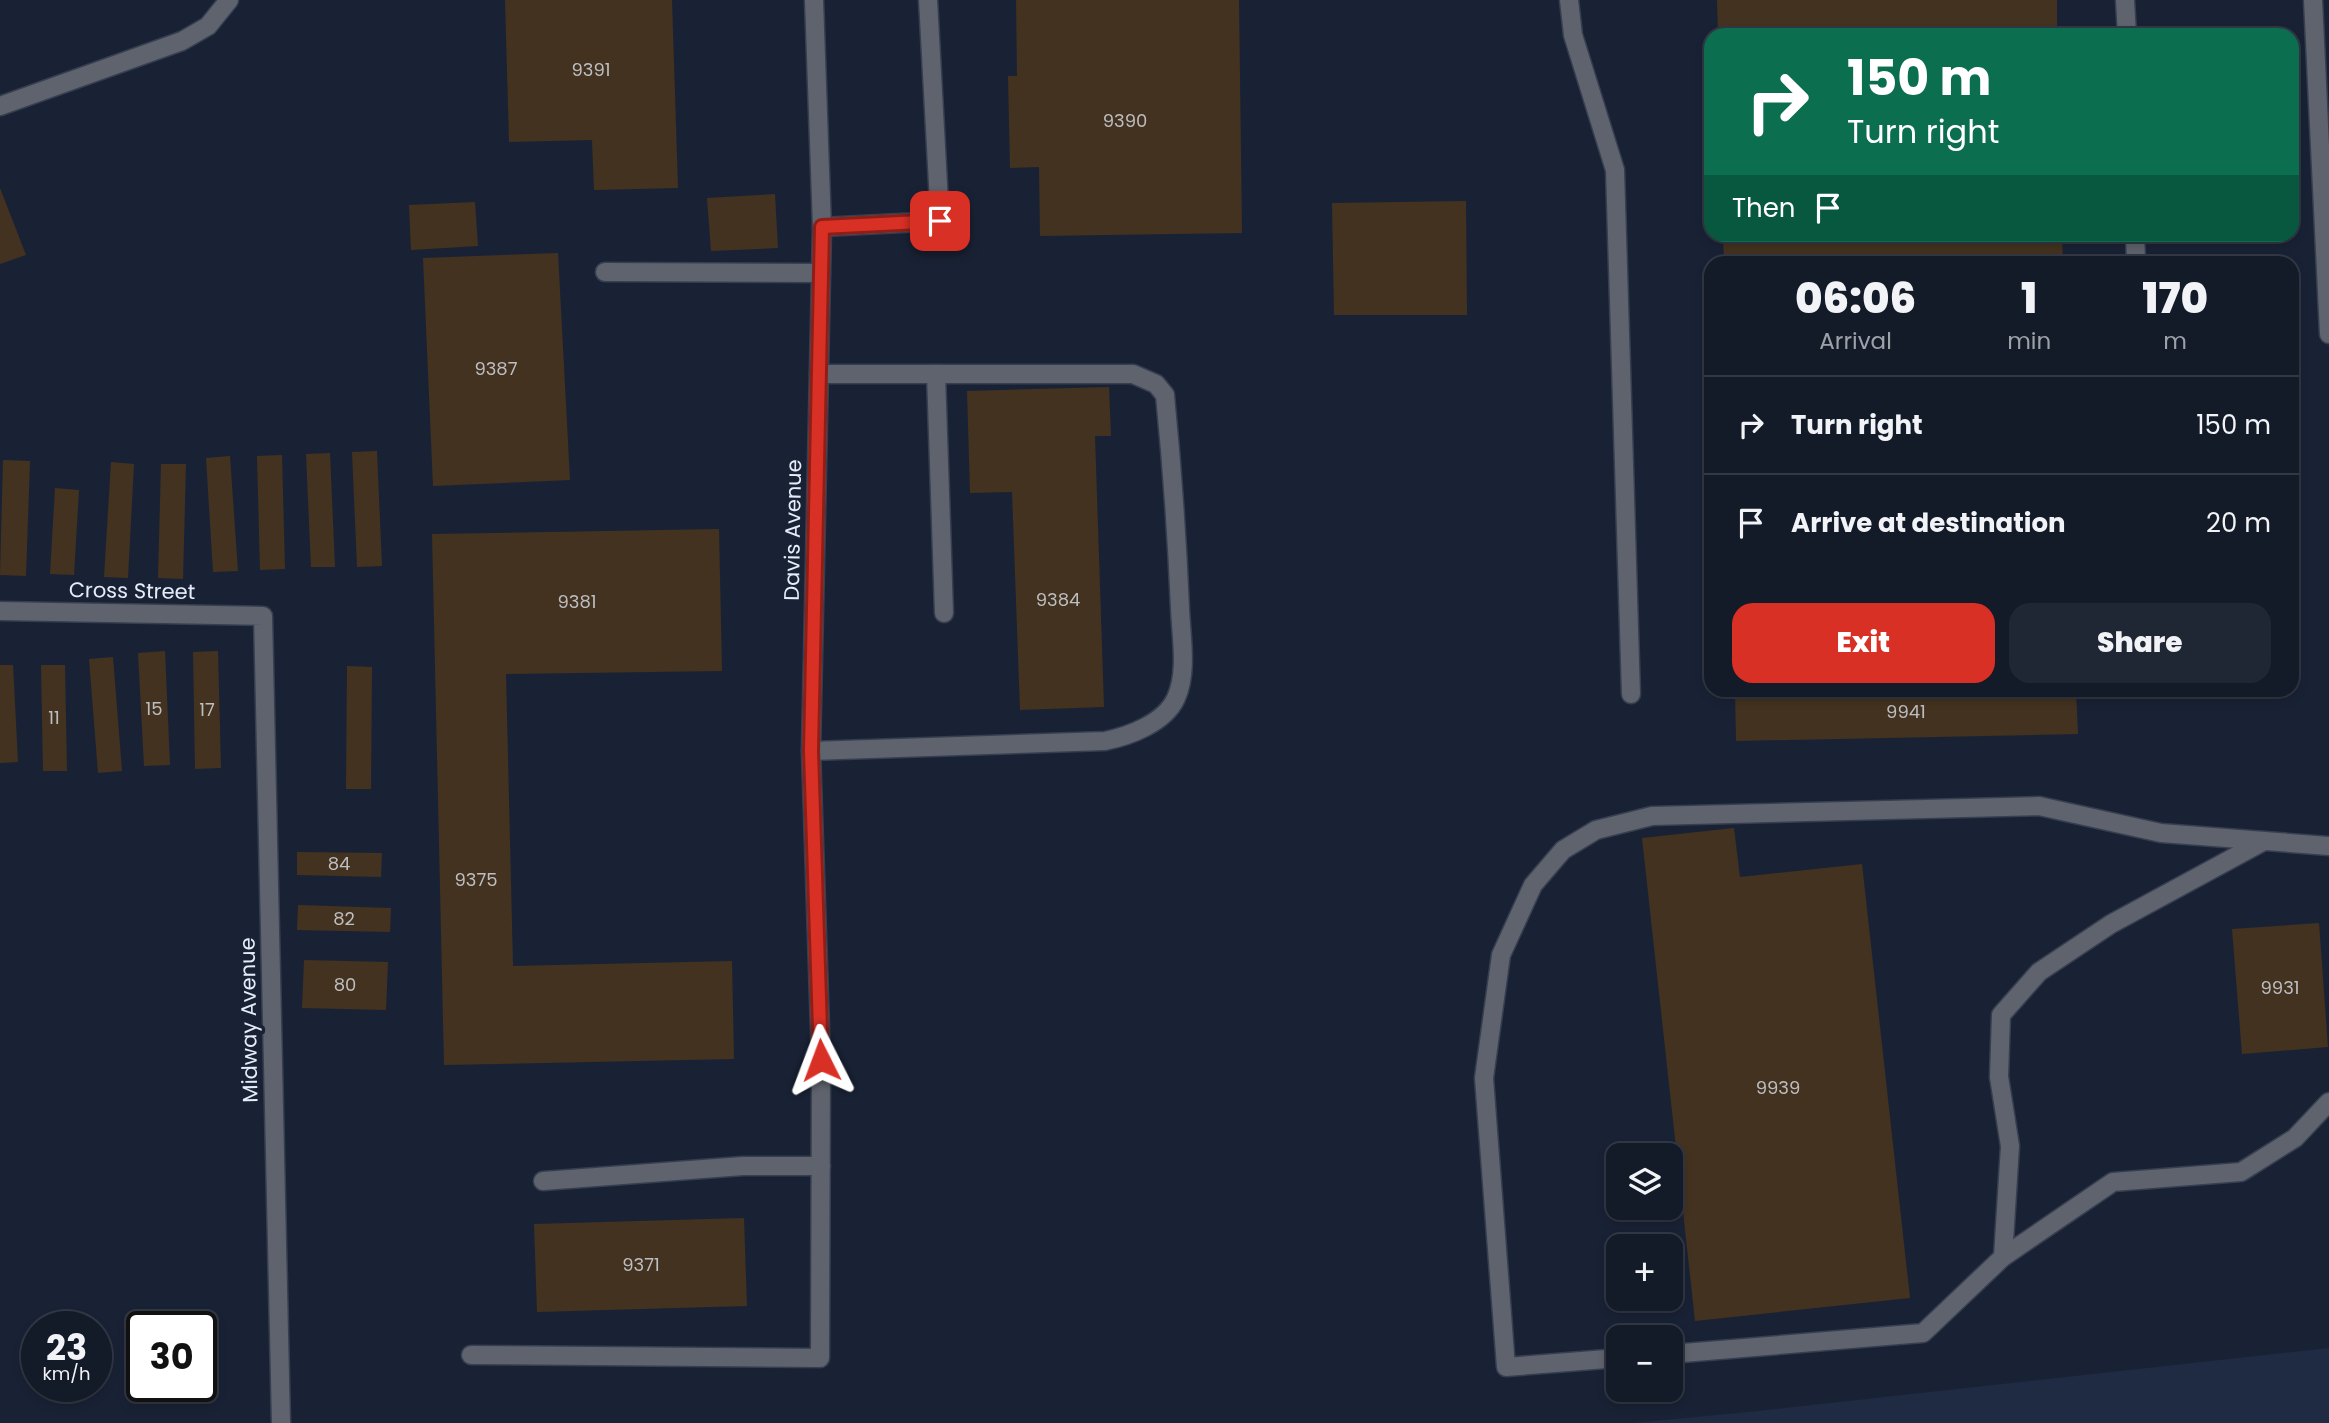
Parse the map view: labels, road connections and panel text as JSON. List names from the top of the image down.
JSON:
{
  "streets": {
    "street": ["Davis Avenue", "Cross Street", "Midway Avenue"]
  },
  "crossings": [
    ["Cross Street", "Midway Avenue"]
  ],
  "house_numbers": [
    "9391",
    "9390",
    "9387",
    "9384",
    "9381",
    "15",
    "17",
    "9941",
    "11",
    "84",
    "9375",
    "82",
    "80",
    "9931",
    "9939",
    "9371"
  ],
  "page": {
    "turn": ["150 m", "Turn right"],
    "then": "Then",
    "eta": [
      "06:06",
      "Arrival",
      "1",
      "min",
      "170",
      "m"
    ],
    "list": [
      {
        "name": "Turn right",
        "value": "150 m"
      },
      {
        "name": "Arrive at destination",
        "value": "20 m"
      }
    ],
    "buttons": ["Exit", "Share"],
    "map_buttons": ["+", "−"],
    "speed": "23 km/h",
    "limit": "30"
  }
}
